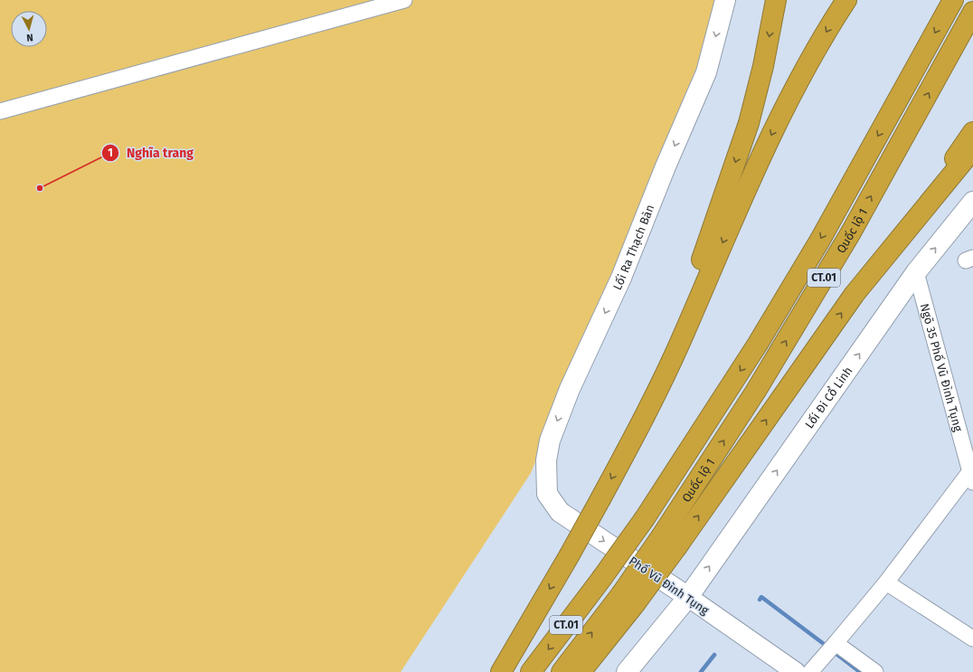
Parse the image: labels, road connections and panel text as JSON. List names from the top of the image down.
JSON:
{
  "streets": {
    "highway": ["Quốc lộ 1", "CT.01"],
    "main road": ["Lối Ra Thạch Bàn", "Lối Đi Cổ Linh", "Phố Vũ Đình Tụng"],
    "street": ["Ngõ 35 Phố Vũ Đình Tụng"]
  },
  "crossings": [
    ["Quốc lộ 1", "CT.01"],
    ["Lối Ra Thạch Bàn", "Phố Vũ Đình Tụng"],
    ["Ngõ 35 Phố Vũ Đình Tụng", "Lối Đi Cổ Linh"],
    ["Lối Đi Cổ Linh", "Phố Vũ Đình Tụng"]
  ],
  "one_way": ["Lối Ra Thạch Bàn", "Lối Đi Cổ Linh", "Phố Vũ Đình Tụng"],
  "places": ["Nghĩa trang"],
  "north": "bottom"
}
